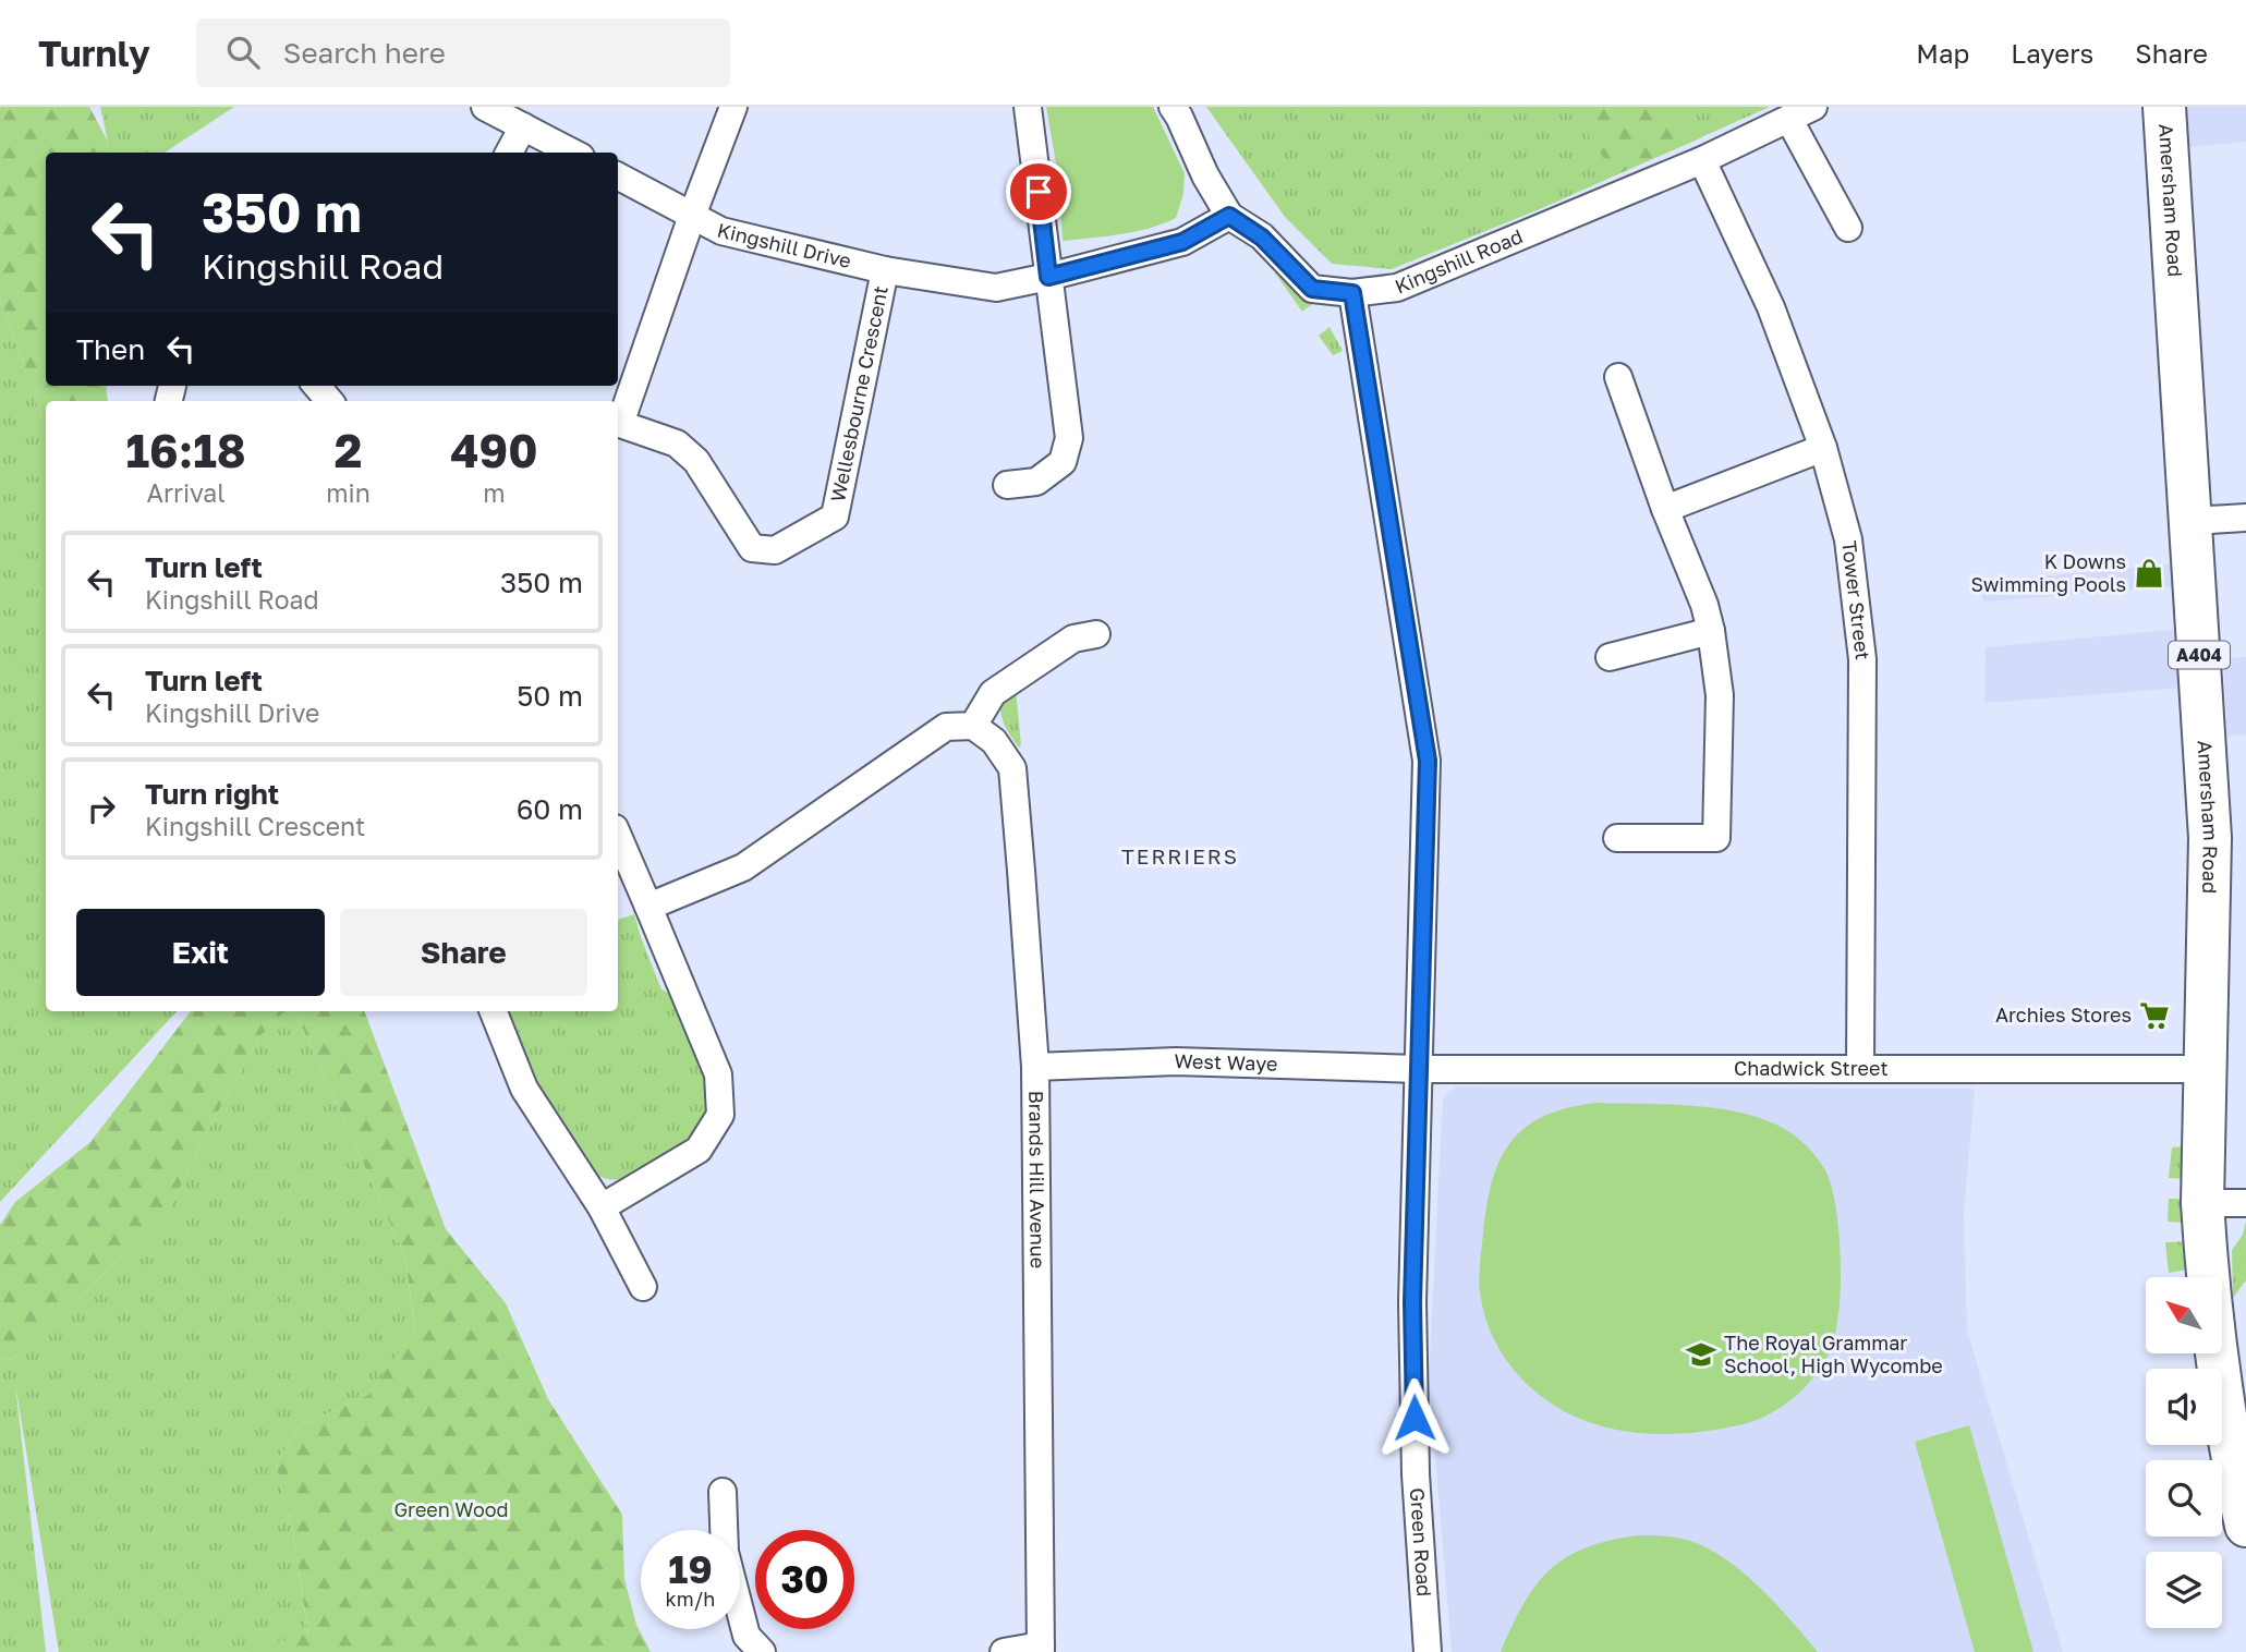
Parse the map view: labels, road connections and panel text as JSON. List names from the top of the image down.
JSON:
{
  "streets": {
    "main road": ["Amersham Road", "A404"],
    "street": [
      "Kingshill Drive",
      "Kingshill Road",
      "Wellesbourne Crescent",
      "Tower Street",
      "West Waye",
      "Chadwick Street",
      "Brands Hill Avenue",
      "Green Road"
    ]
  },
  "crossings": [
    ["Amersham Road", "Chadwick Street"],
    ["Kingshill Drive", "Kingshill Road"],
    ["Kingshill Drive", "Wellesbourne Crescent"],
    ["Kingshill Road", "Tower Street"],
    ["Kingshill Road", "Green Road"],
    ["Tower Street", "Chadwick Street"],
    ["West Waye", "Chadwick Street"],
    ["West Waye", "Brands Hill Avenue"],
    ["West Waye", "Green Road"],
    ["Chadwick Street", "Green Road"]
  ],
  "districts": ["TERRIERS"],
  "parks": ["Green Wood"],
  "places": {
    "shop": ["K Downs Swimming Pools"],
    "supermarket": ["Archies Stores"],
    "school or university": ["The Royal Grammar School, High Wycombe"]
  },
  "north": "top left",
  "page": {
    "header": "Turnly",
    "search": "Search here",
    "nav": ["Map", "Layers", "Share"],
    "turn": ["350 m", "Kingshill Road"],
    "then": "Then",
    "eta": [
      "16:18",
      "Arrival",
      "2",
      "min",
      "490",
      "m"
    ],
    "list": [
      {
        "name": "Turn left",
        "note": "Kingshill Road",
        "value": "350 m"
      },
      {
        "name": "Turn left",
        "note": "Kingshill Drive",
        "value": "50 m"
      },
      {
        "name": "Turn right",
        "note": "Kingshill Crescent",
        "value": "60 m"
      }
    ],
    "buttons": ["Exit", "Share"],
    "speed": "19 km/h",
    "limit": "30"
  }
}
